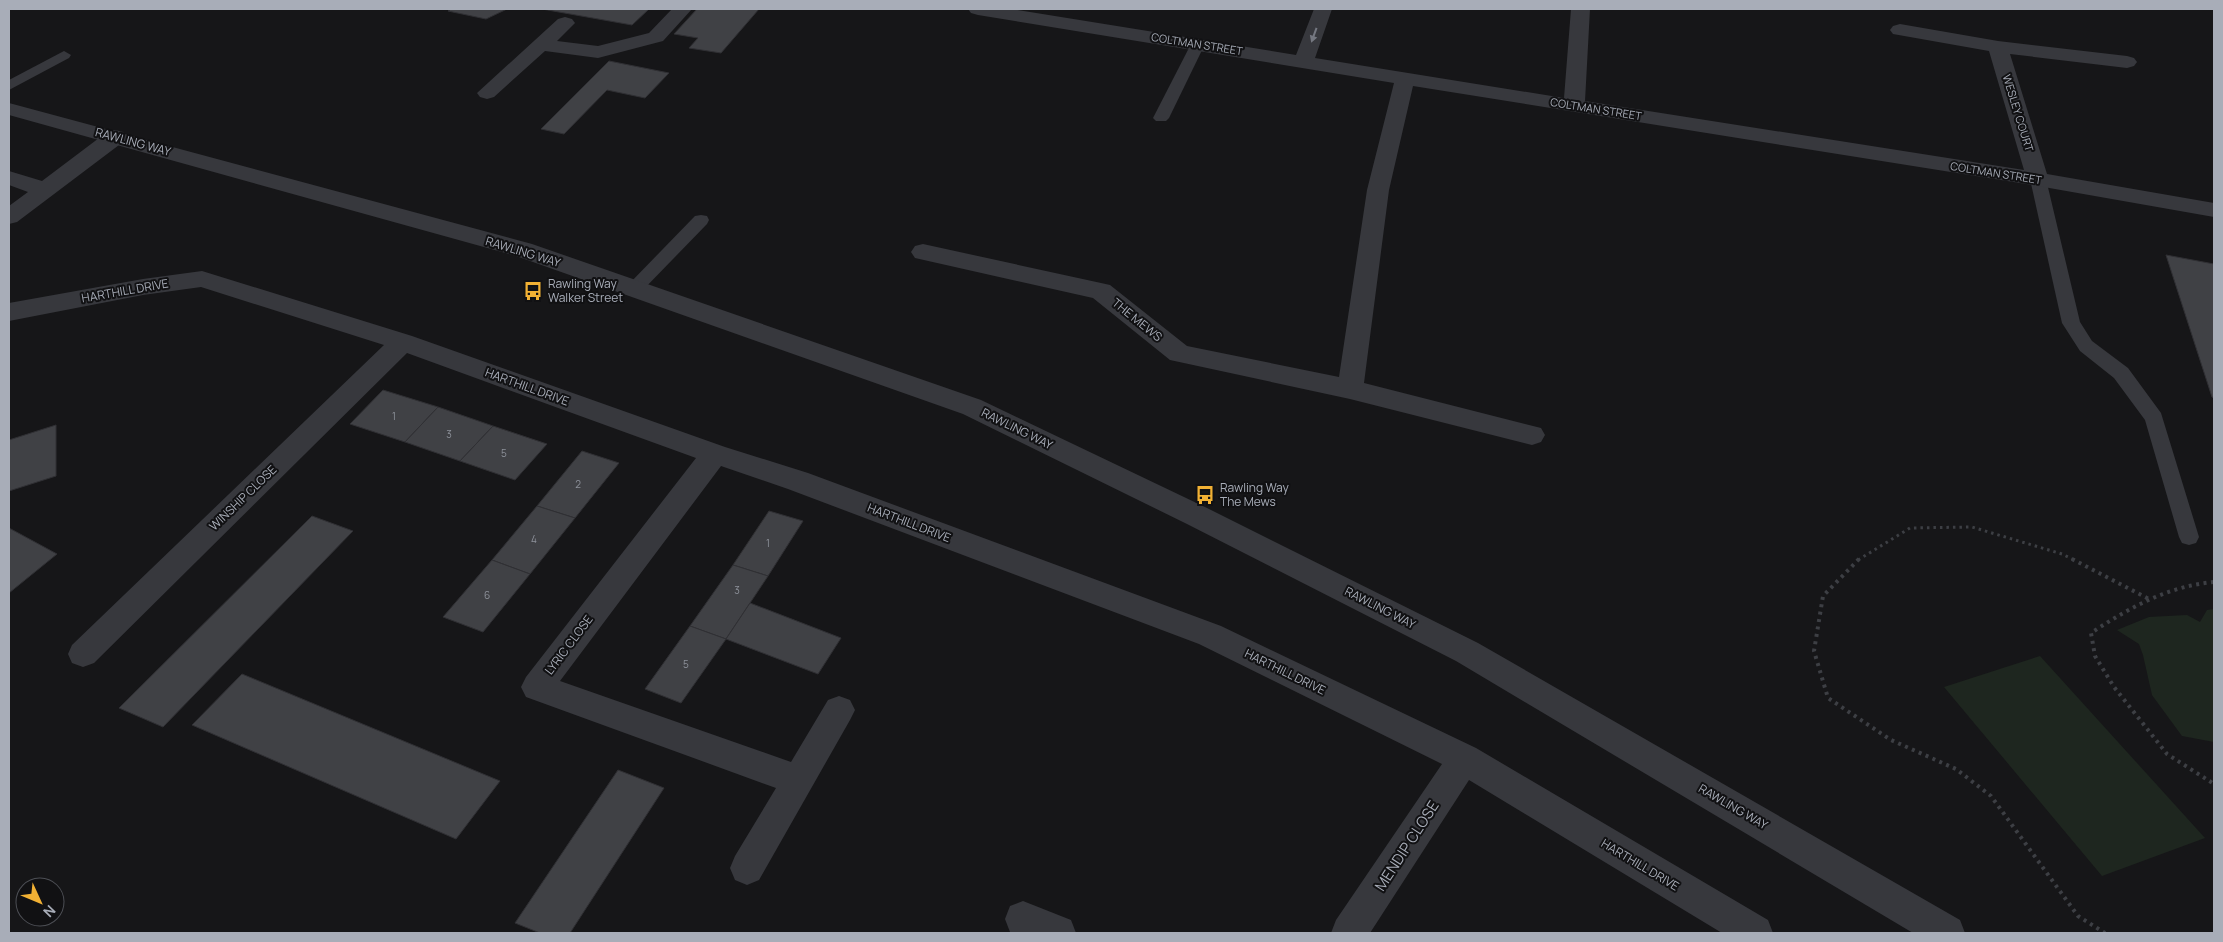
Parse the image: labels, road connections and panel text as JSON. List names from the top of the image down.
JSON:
{
  "streets": {
    "street": [
      "COLTMAN STREET",
      "WESLEY COURT",
      "RAWLING WAY",
      "HARTHILL DRIVE",
      "THE MEWS",
      "WINSHIP CLOSE",
      "LYRIC CLOSE",
      "MENDIP CLOSE"
    ]
  },
  "crossings": [
    ["COLTMAN STREET", "WESLEY COURT"],
    ["HARTHILL DRIVE", "WINSHIP CLOSE"],
    ["HARTHILL DRIVE", "LYRIC CLOSE"],
    ["HARTHILL DRIVE", "MENDIP CLOSE"]
  ],
  "places": {
    "bus stop": ["Rawling Way Walker Street", "Rawling Way The Mews"]
  },
  "house_numbers": [
    "1",
    "3",
    "5",
    "2",
    "4",
    "1",
    "3",
    "6",
    "5"
  ],
  "north": "bottom right"
}
